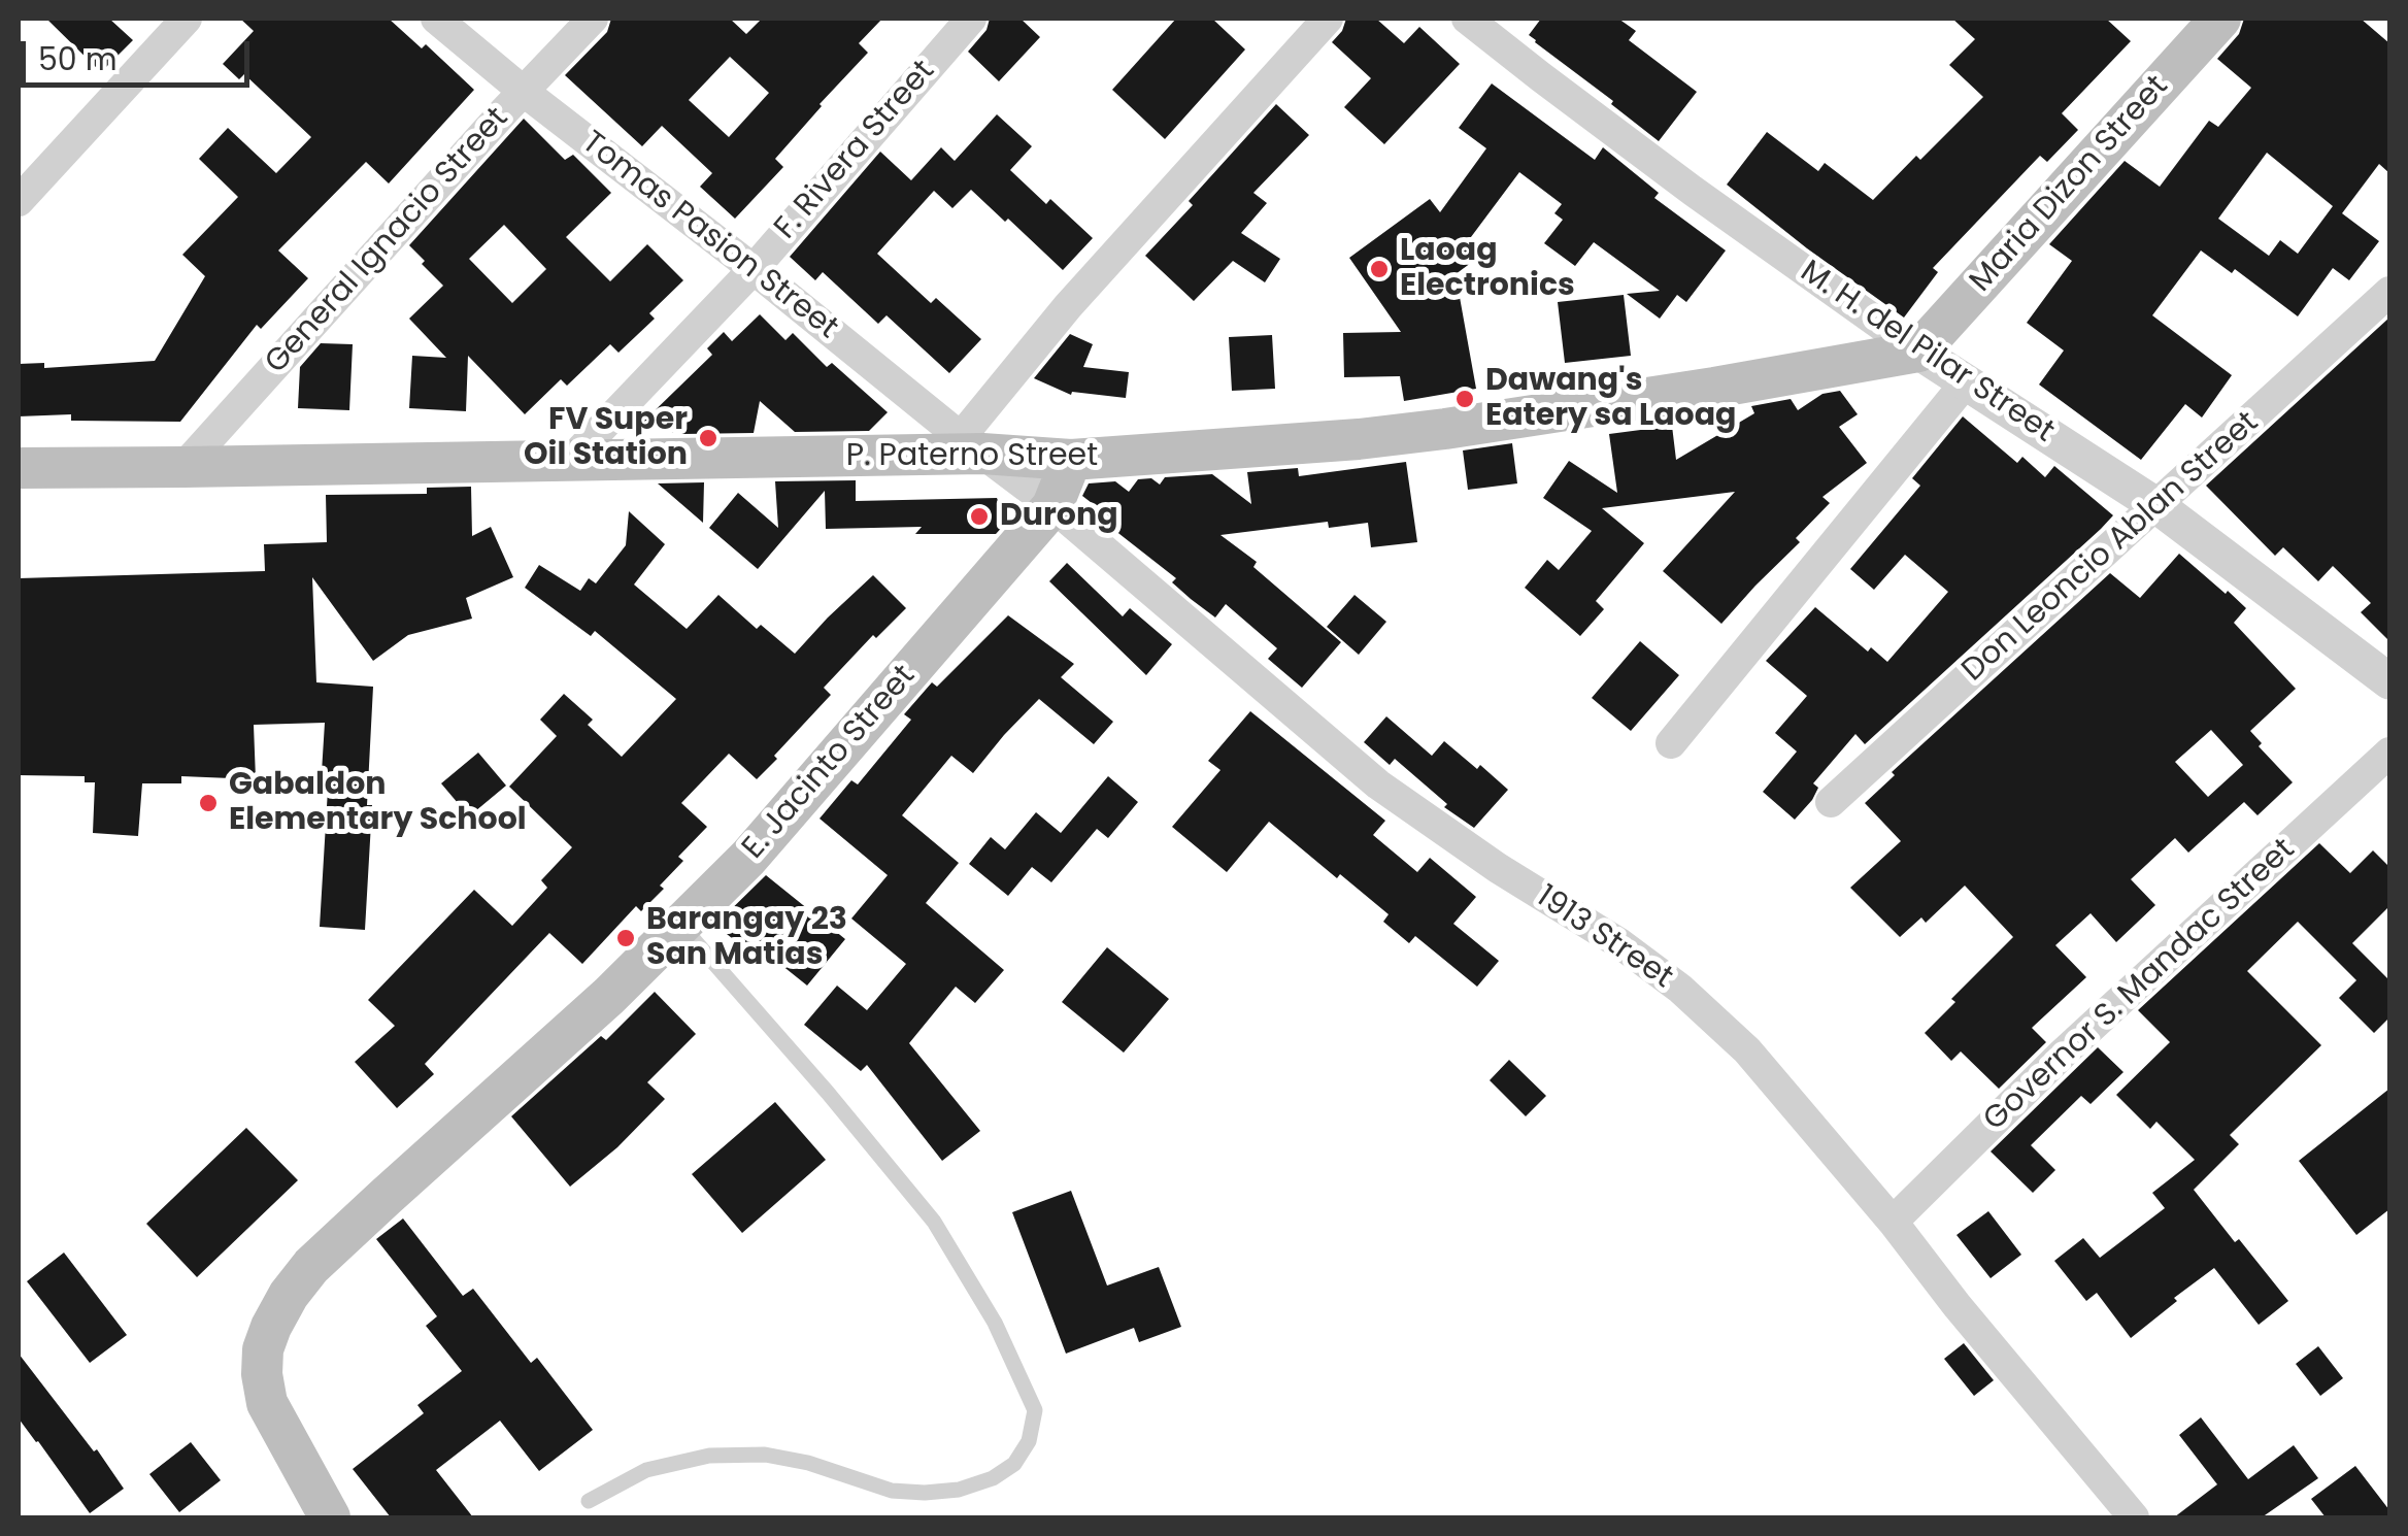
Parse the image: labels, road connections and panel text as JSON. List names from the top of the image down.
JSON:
{
  "streets": {
    "main road": ["Maria Dizon Street", "P. Paterno Street", "E. Jacinto Street"],
    "street": [
      "F. Rivera Street",
      "Tomas Pasion Street",
      "General Ignacio Street",
      "M. H. del Pilar Street",
      "Don Leoncio Ablan Street",
      "1913 Street",
      "Governor S. Mandac Street"
    ]
  },
  "crossings": [
    ["F. Rivera Street", "Tomas Pasion Street"],
    ["F. Rivera Street", "P. Paterno Street"],
    ["Maria Dizon Street", "M. H. del Pilar Street"],
    ["Maria Dizon Street", "P. Paterno Street"],
    ["Tomas Pasion Street", "General Ignacio Street"],
    ["Tomas Pasion Street", "P. Paterno Street"],
    ["Tomas Pasion Street", "1913 Street"],
    ["General Ignacio Street", "P. Paterno Street"],
    ["M. H. del Pilar Street", "P. Paterno Street"],
    ["M. H. del Pilar Street", "Don Leoncio Ablan Street"],
    ["P. Paterno Street", "E. Jacinto Street"],
    ["P. Paterno Street", "1913 Street"],
    ["E. Jacinto Street", "1913 Street"],
    ["1913 Street", "Governor S. Mandac Street"]
  ],
  "places": [
    "Laoag Electronics",
    "Dawang's Eatery sa Laoag",
    "FV Super Oil Station",
    "Durong",
    "Gabaldon Elementary School",
    "Barangay 23 San Matias"
  ],
  "scale_bar": "50 m"
}
